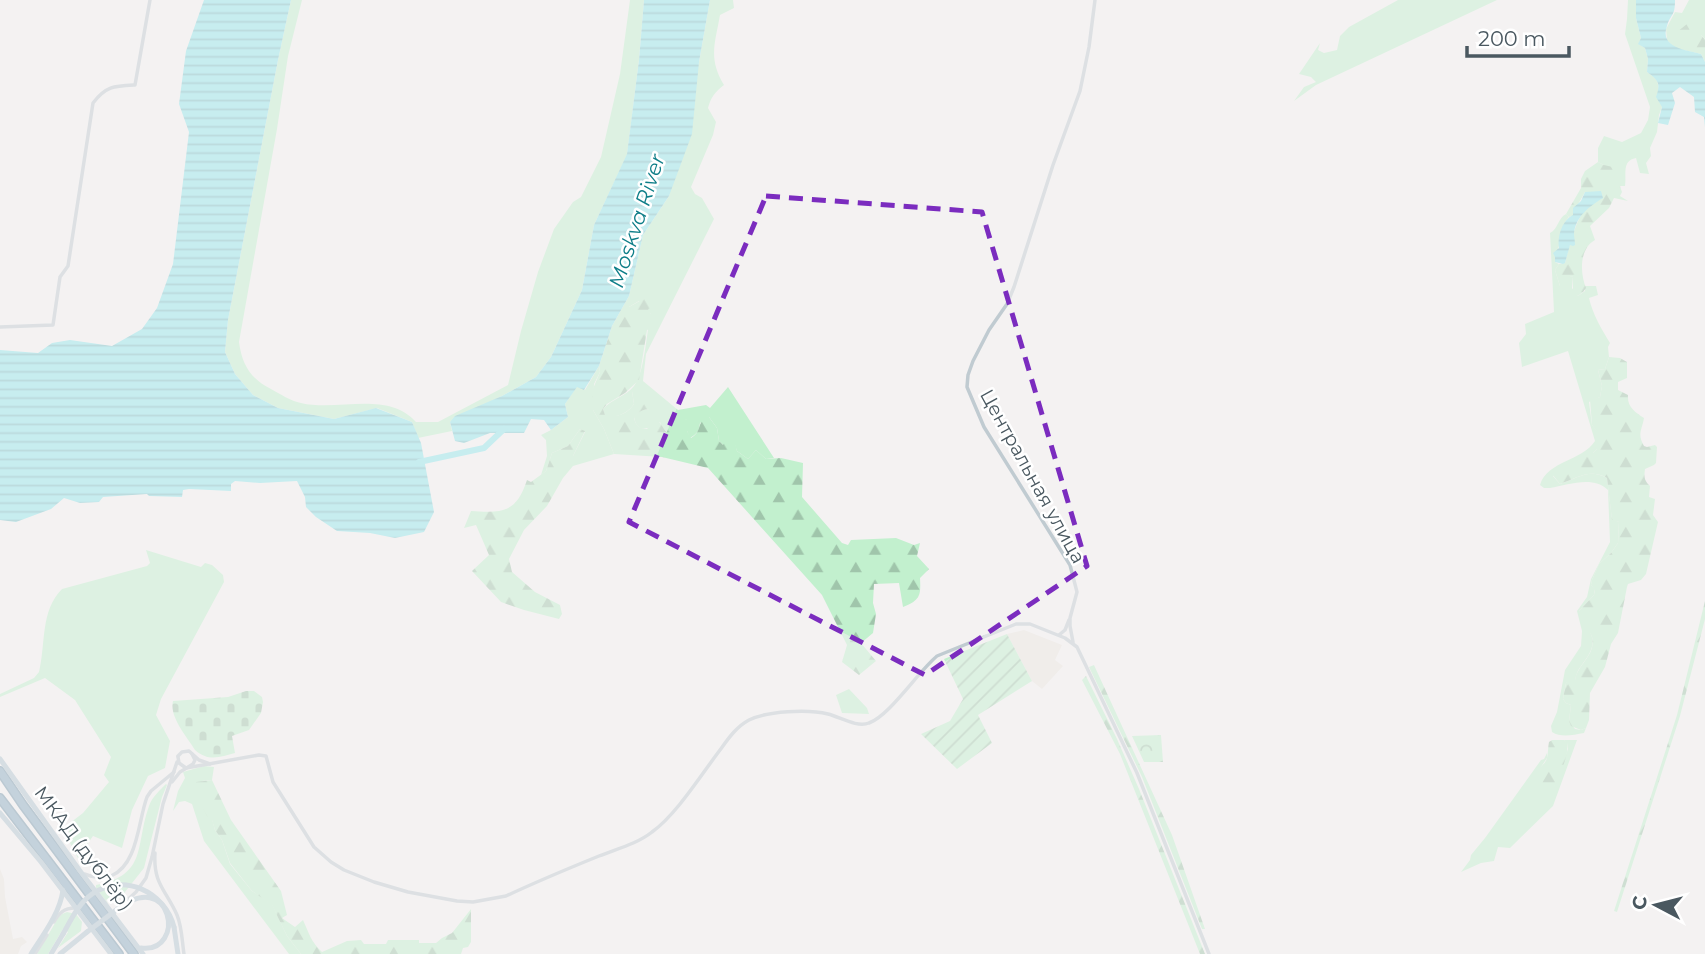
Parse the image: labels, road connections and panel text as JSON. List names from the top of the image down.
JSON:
{
  "streets": {
    "main road": ["МКАД (дублёр)"],
    "street": ["Центральная улица"]
  },
  "water": ["Moskva River"],
  "scale_bar": "200 m",
  "north": "left"
}
